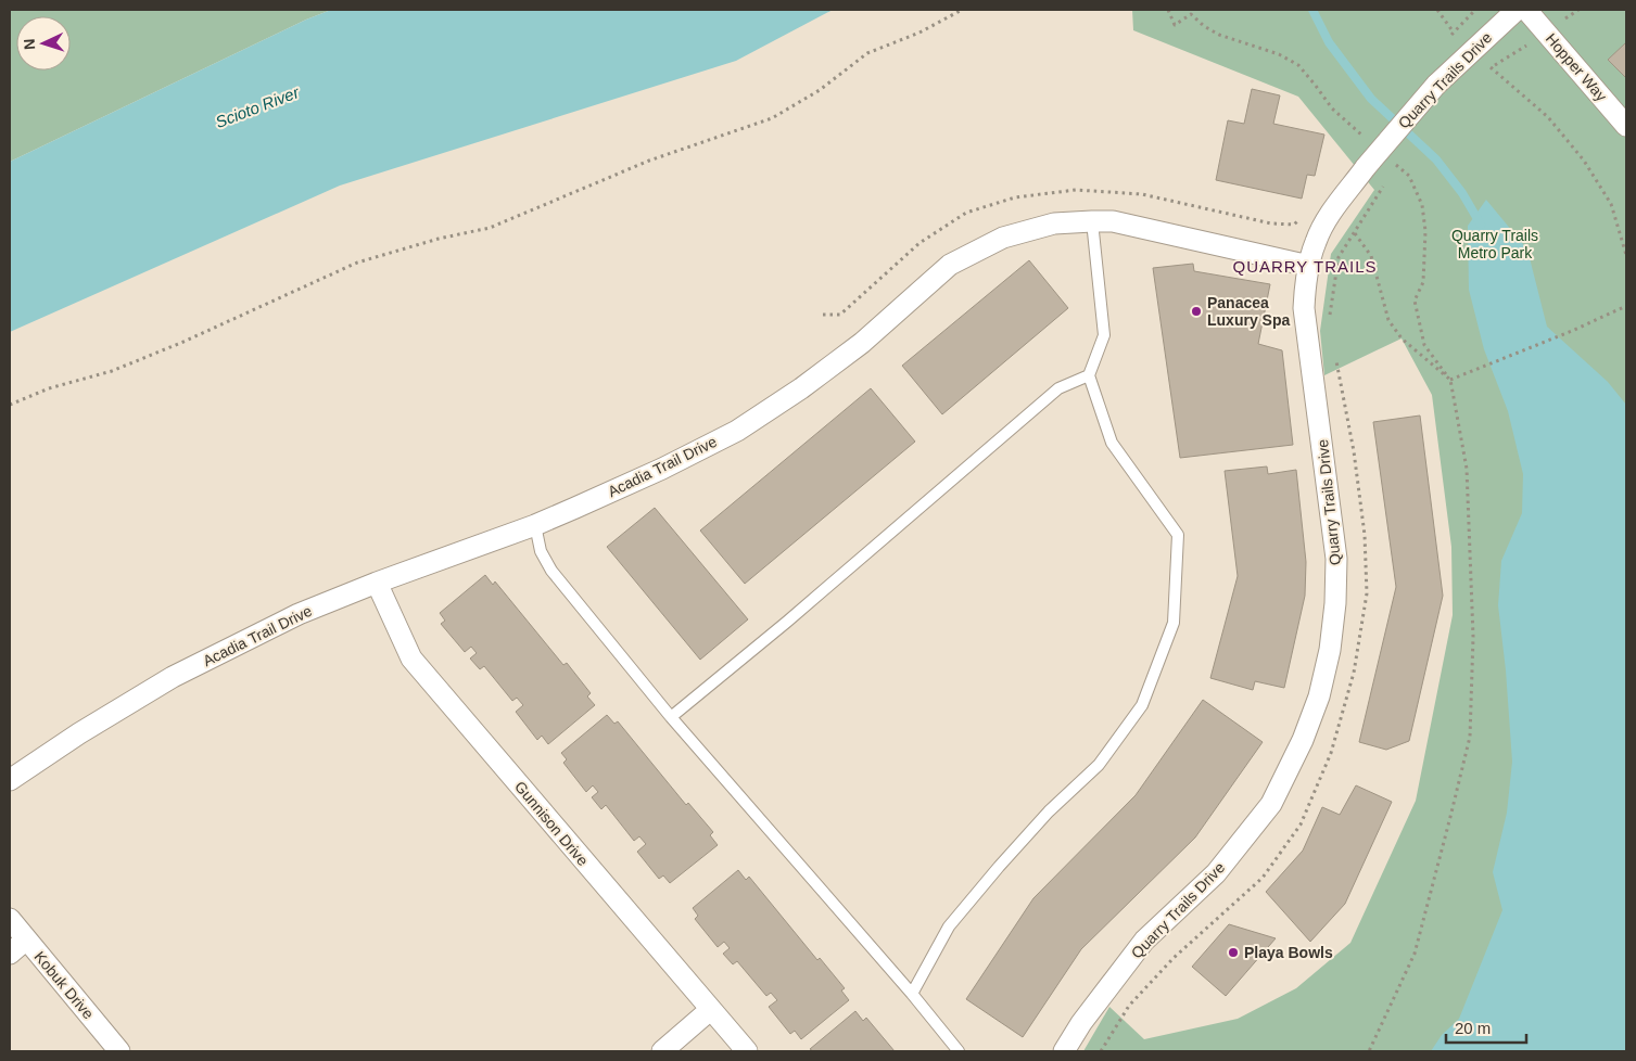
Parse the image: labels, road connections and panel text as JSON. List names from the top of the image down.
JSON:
{
  "streets": {
    "street": [
      "Hopper Way",
      "Quarry Trails Drive",
      "Acadia Trail Drive",
      "Gunnison Drive",
      "Kobuk Drive"
    ]
  },
  "crossings": [
    ["Quarry Trails Drive", "Acadia Trail Drive"],
    ["Acadia Trail Drive", "Gunnison Drive"]
  ],
  "districts": ["QUARRY TRAILS"],
  "water": ["Scioto River"],
  "parks": ["Quarry Trails Metro Park"],
  "places": ["Panacea Luxury Spa", "Playa Bowls"],
  "scale_bar": "20 m",
  "north": "left"
}
